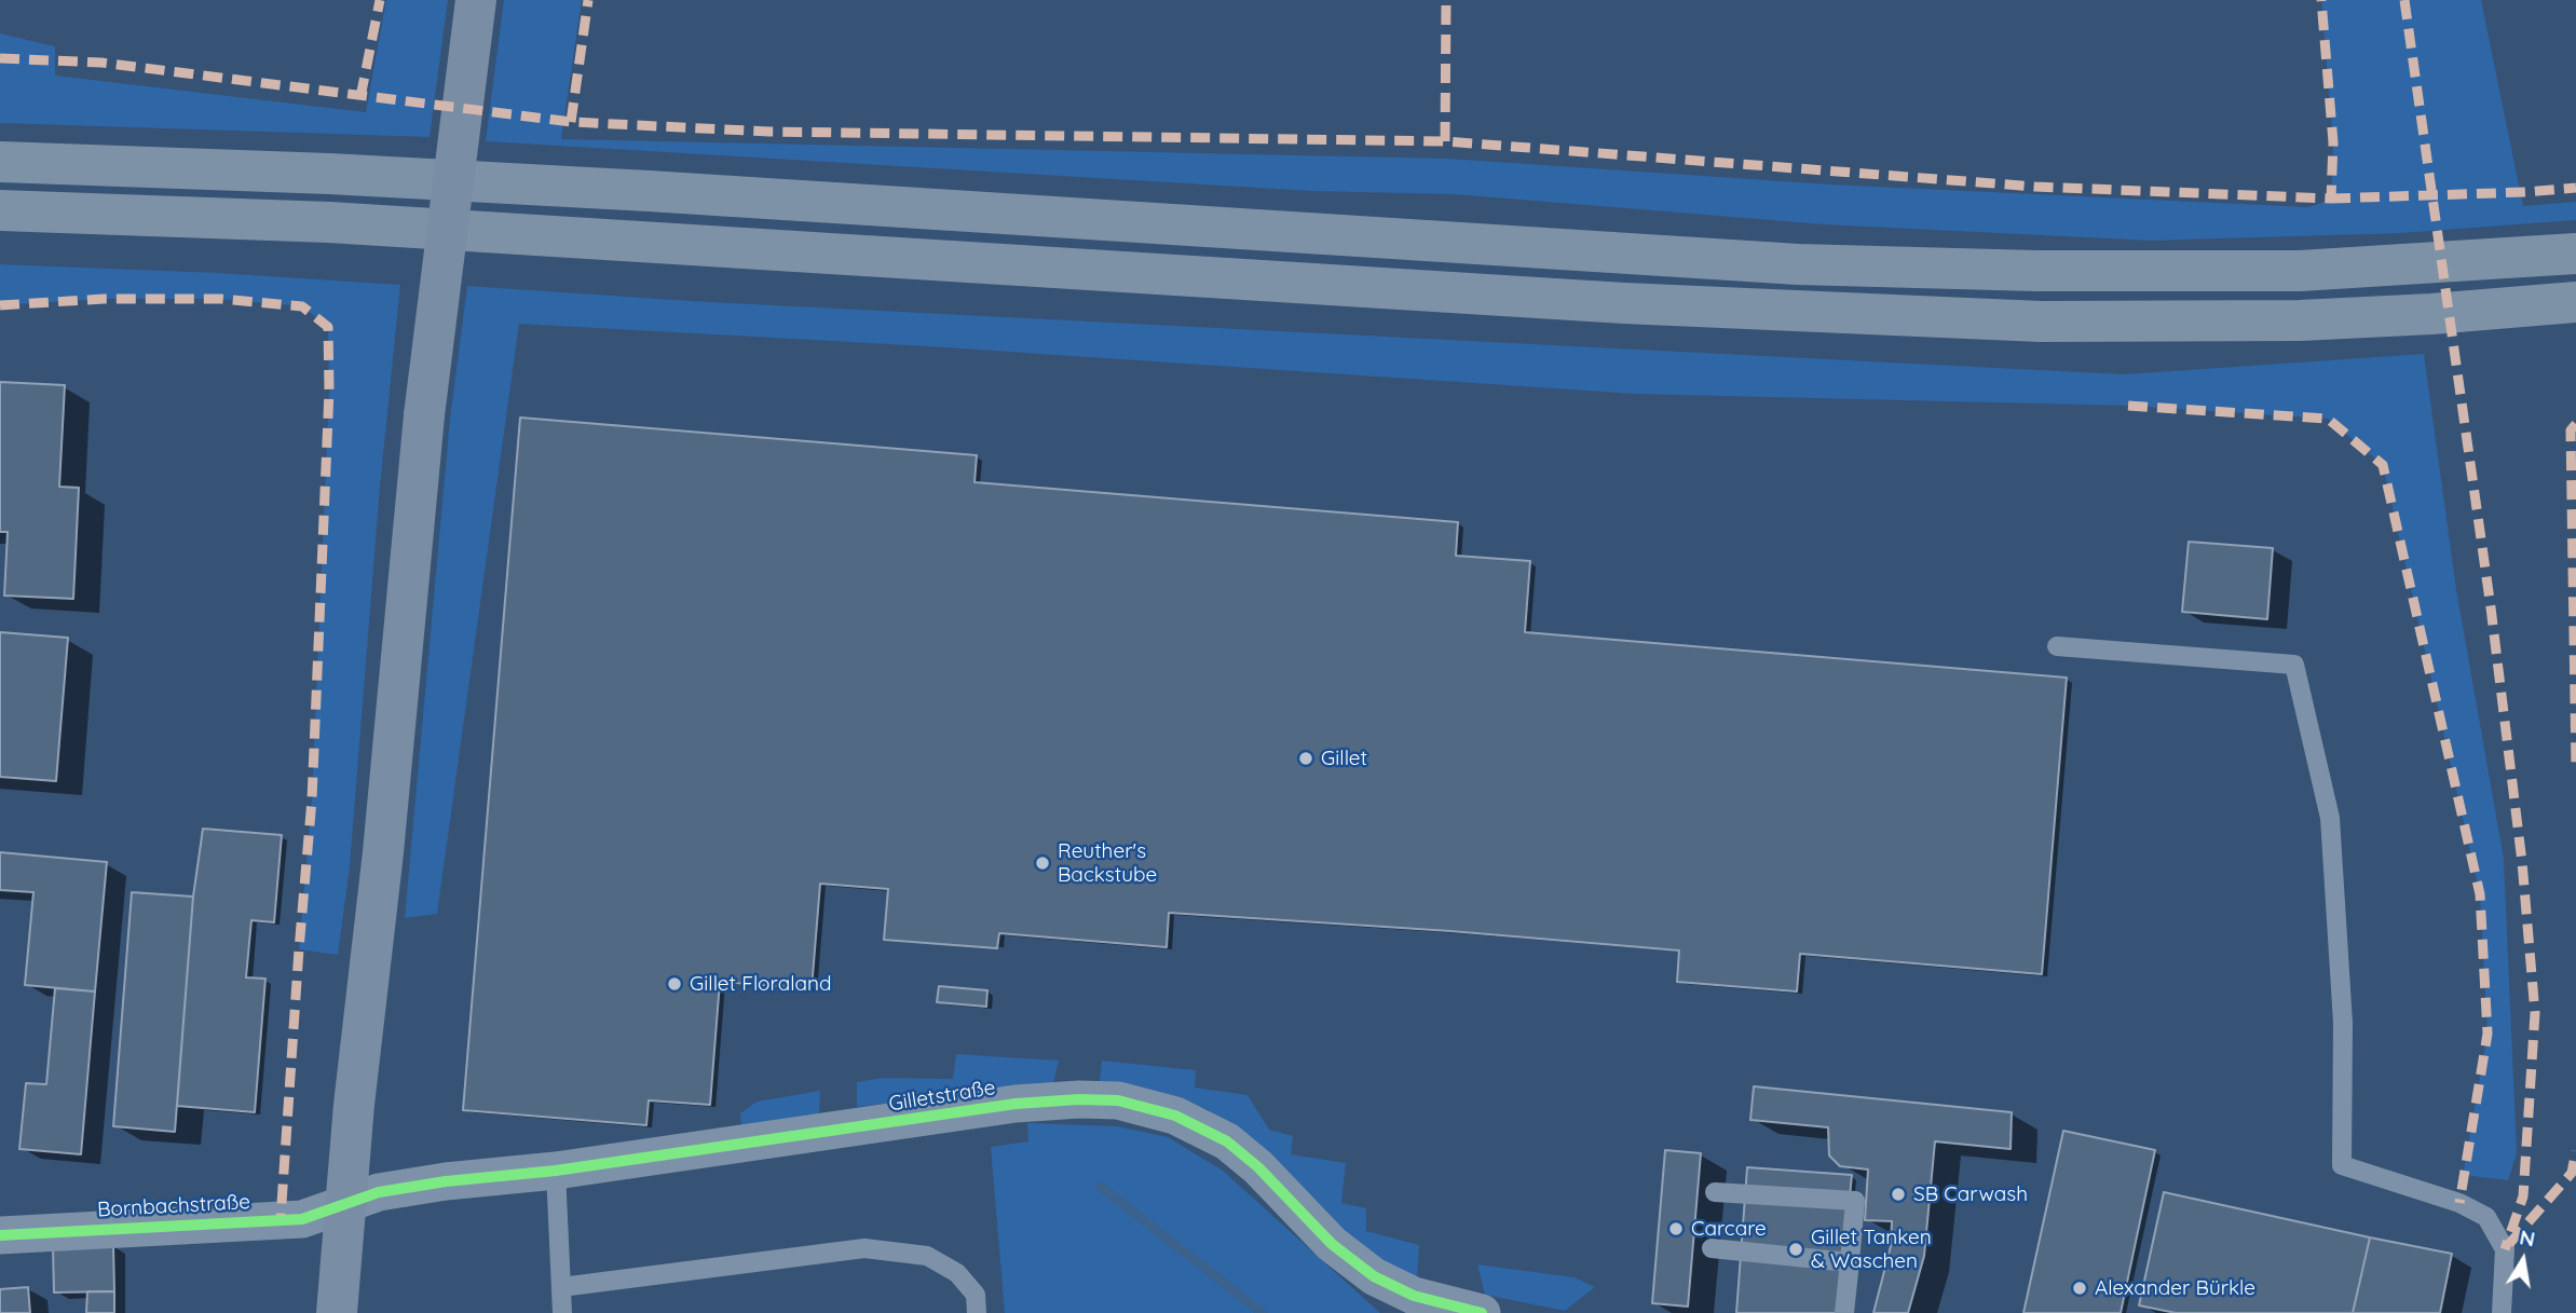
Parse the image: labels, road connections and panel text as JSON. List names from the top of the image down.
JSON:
{
  "streets": {
    "street": ["Gilletstraße", "Bornbachstraße"]
  },
  "crossings": [
    ["Gilletstraße", "Bornbachstraße"]
  ],
  "places": [
    "Gillet",
    "Reuther's Backstube",
    "Gillet Floraland",
    "SB Carwash",
    "Carcare",
    "Gillet Tanken & Waschen",
    "Alexander Bürkle"
  ],
  "north": "top"
}
